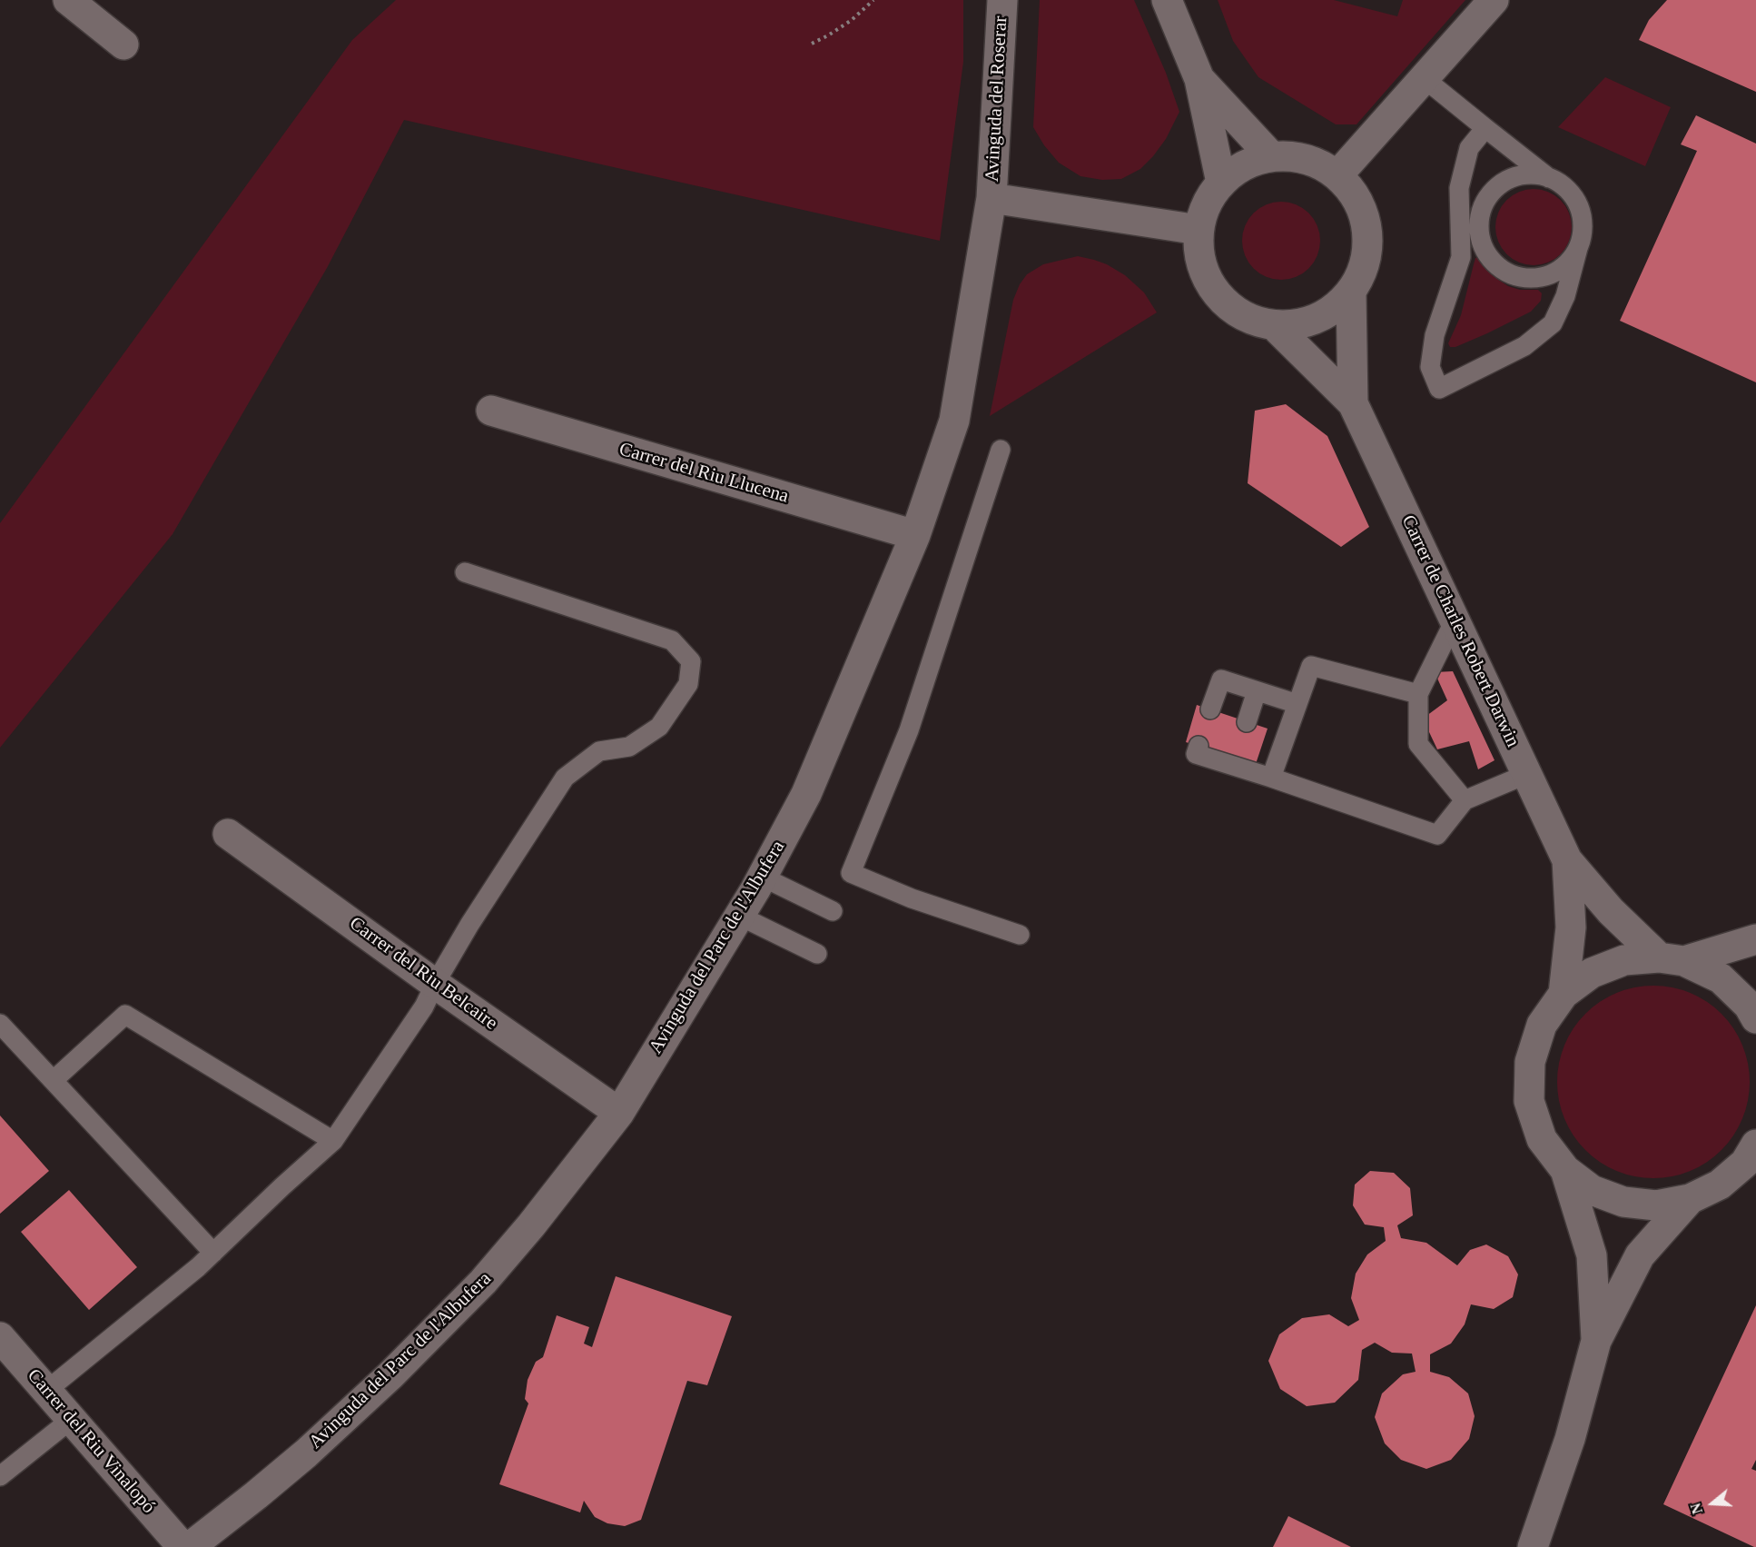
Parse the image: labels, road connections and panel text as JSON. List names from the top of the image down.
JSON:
{
  "streets": {
    "street": [
      "Avinguda del Roserar",
      "Carrer del Riu Llucena",
      "Carrer de Charles Robert Darwin",
      "Avinguda del Parc de l'Albufera",
      "Carrer del Riu Belcaire",
      "Carrer del Riu Vinalopó"
    ]
  },
  "crossings": [
    ["Avinguda del Roserar", "Avinguda del Parc de l'Albufera"],
    ["Carrer del Riu Llucena", "Avinguda del Parc de l'Albufera"],
    ["Avinguda del Parc de l'Albufera", "Carrer del Riu Belcaire"]
  ],
  "north": "left"
}
